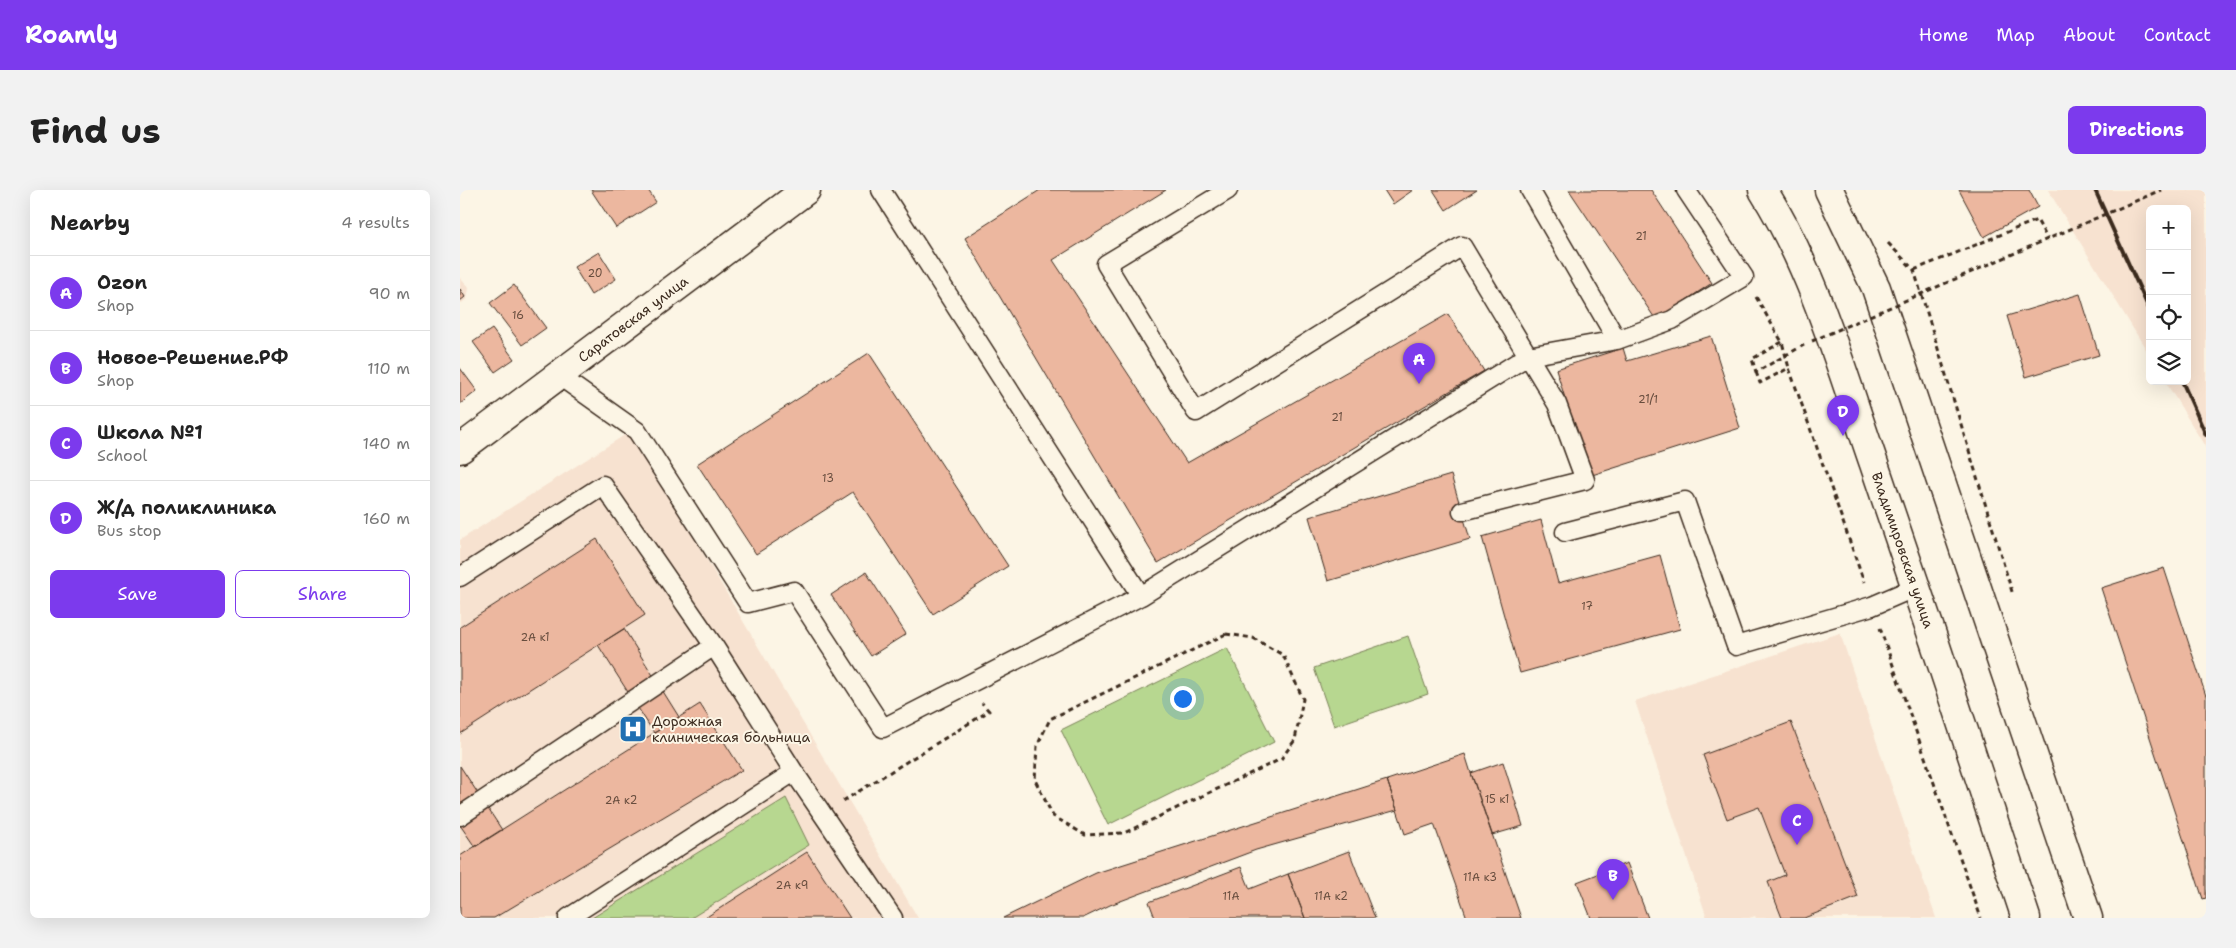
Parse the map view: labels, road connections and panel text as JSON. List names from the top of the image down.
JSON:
{
  "streets": {
    "main road": ["Саратовская улица", "Владимировская улица"]
  },
  "places": {
    "hospital": ["Дорожная клиническая больница"]
  },
  "house_numbers": [
    "21",
    "20",
    "16",
    "21/1",
    "21",
    "13",
    "17",
    "2А к1",
    "15 к1",
    "2А к2",
    "11А к3",
    "2А к9",
    "11А",
    "11А к2"
  ],
  "page": {
    "header": "Roamly",
    "nav": [
      "Home",
      "Map",
      "About",
      "Contact"
    ],
    "buttons": [
      "Directions",
      ["Save", "Share"]
    ],
    "title": "Find us",
    "heading": ["Nearby", "4 results"],
    "map_buttons": ["+", "−"],
    "list": [
      {
        "mark": "A",
        "name": "Ozon",
        "note": "Shop",
        "value": "90 m"
      },
      {
        "mark": "B",
        "name": "Новое-Решение.РФ",
        "note": "Shop",
        "value": "110 m"
      },
      {
        "mark": "C",
        "name": "Школа №1",
        "note": "School",
        "value": "140 m"
      },
      {
        "mark": "D",
        "name": "Ж/д поликлиника",
        "note": "Bus stop",
        "value": "160 m"
      }
    ],
    "pins": [
      "A",
      "D",
      "C",
      "B"
    ]
  }
}
